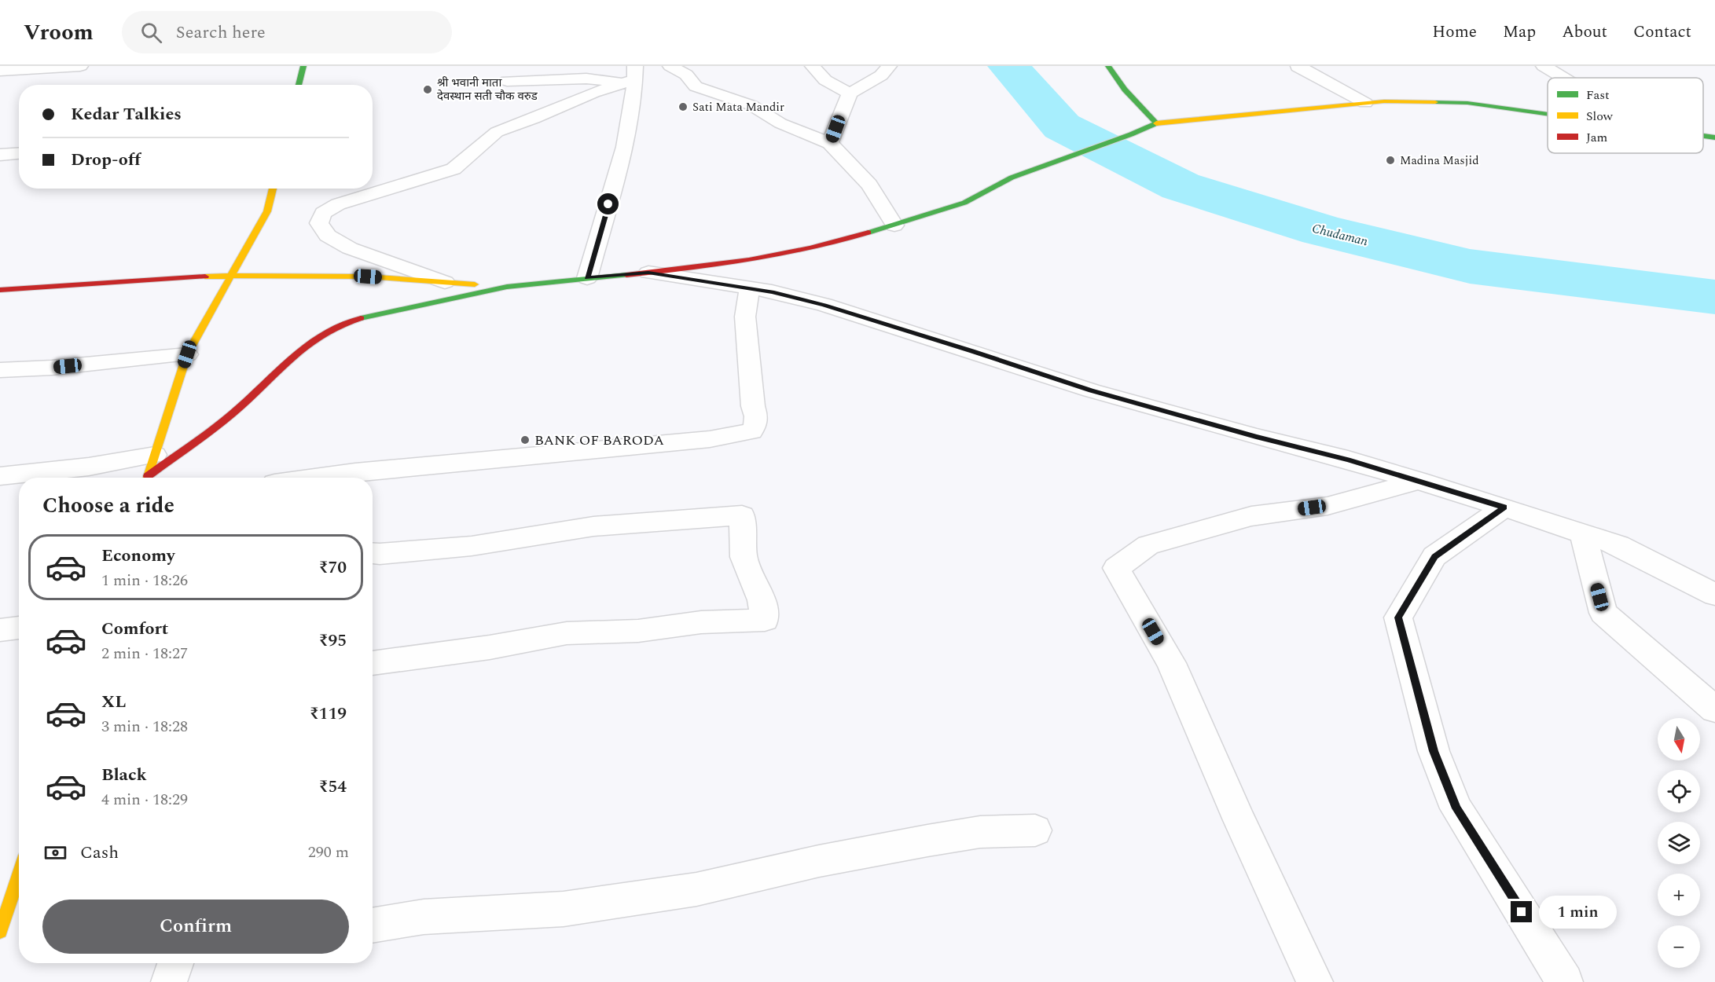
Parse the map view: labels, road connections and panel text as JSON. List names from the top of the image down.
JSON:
{
  "water": ["Chudaman"],
  "places": [
    "श्री भवानी माता देवस्थान सती चौक वरुड",
    "Sati Mata Mandir",
    "Madina Masjid",
    "BANK OF BARODA"
  ],
  "legend": ["Fast", "Slow", "Jam"],
  "north": "bottom",
  "page": {
    "header": "Vroom",
    "search": "Search here",
    "nav": [
      "Home",
      "Map",
      "About",
      "Contact"
    ],
    "banner": ["Kedar Talkies", "Drop-off"],
    "heading": "Choose a ride",
    "list": [
      {
        "name": "Economy",
        "note": "1 min · 18:26",
        "value": "₹70"
      },
      {
        "name": "Comfort",
        "note": "2 min · 18:27",
        "value": "₹95"
      },
      {
        "name": "XL",
        "note": "3 min · 18:28",
        "value": "₹119"
      },
      {
        "name": "Black",
        "note": "4 min · 18:29",
        "value": "₹54"
      }
    ],
    "map_buttons": ["+", "−"],
    "pay": ["Cash", "290 m"],
    "buttons": "Confirm",
    "bubble": "1 min"
  }
}
